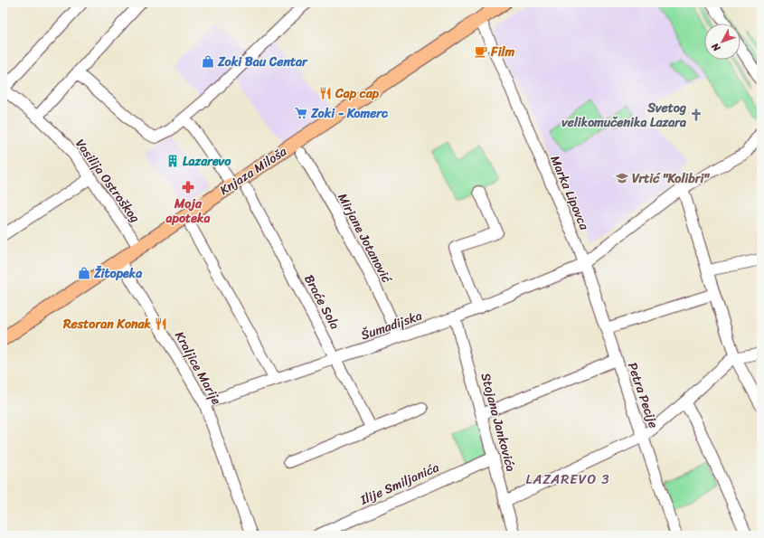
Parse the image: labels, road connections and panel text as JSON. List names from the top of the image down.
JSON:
{
  "streets": {
    "main road": ["Knjaza Miloša"],
    "street": [
      "Vasilija Ostroškog",
      "Marka Lipovca",
      "Mirjane Jotanović",
      "Braće Sola",
      "Šumadijska",
      "Kraljice Marije",
      "Petra Pecije",
      "Stojana Jankovića",
      "Ilije Smiljanića"
    ]
  },
  "crossings": [
    ["Knjaza Miloša", "Vasilija Ostroškog"],
    ["Knjaza Miloša", "Marka Lipovca"],
    ["Knjaza Miloša", "Kraljice Marije"],
    ["Marka Lipovca", "Šumadijska"],
    ["Marka Lipovca", "Petra Pecije"],
    ["Mirjane Jotanović", "Šumadijska"],
    ["Braće Sola", "Šumadijska"],
    ["Šumadijska", "Kraljice Marije"],
    ["Šumadijska", "Petra Pecije"],
    ["Šumadijska", "Stojana Jankovića"],
    ["Stojana Jankovića", "Ilije Smiljanića"]
  ],
  "districts": ["LAZAREVO 3"],
  "places": {
    "cafe": ["Film"],
    "shop": ["Zoki Bau Centar", "Žitopeka"],
    "restaurant": ["Cap cap", "Restoran Konak"],
    "supermarket": ["Zoki - Komerc"],
    "church": ["Svetog velikomučenika Lazara"],
    "building": ["Lazarevo"],
    "school or university": ["Vrtić \"Kolibri\""],
    "pharmacy": ["Moja apoteka"]
  },
  "north": "bottom left"
}
